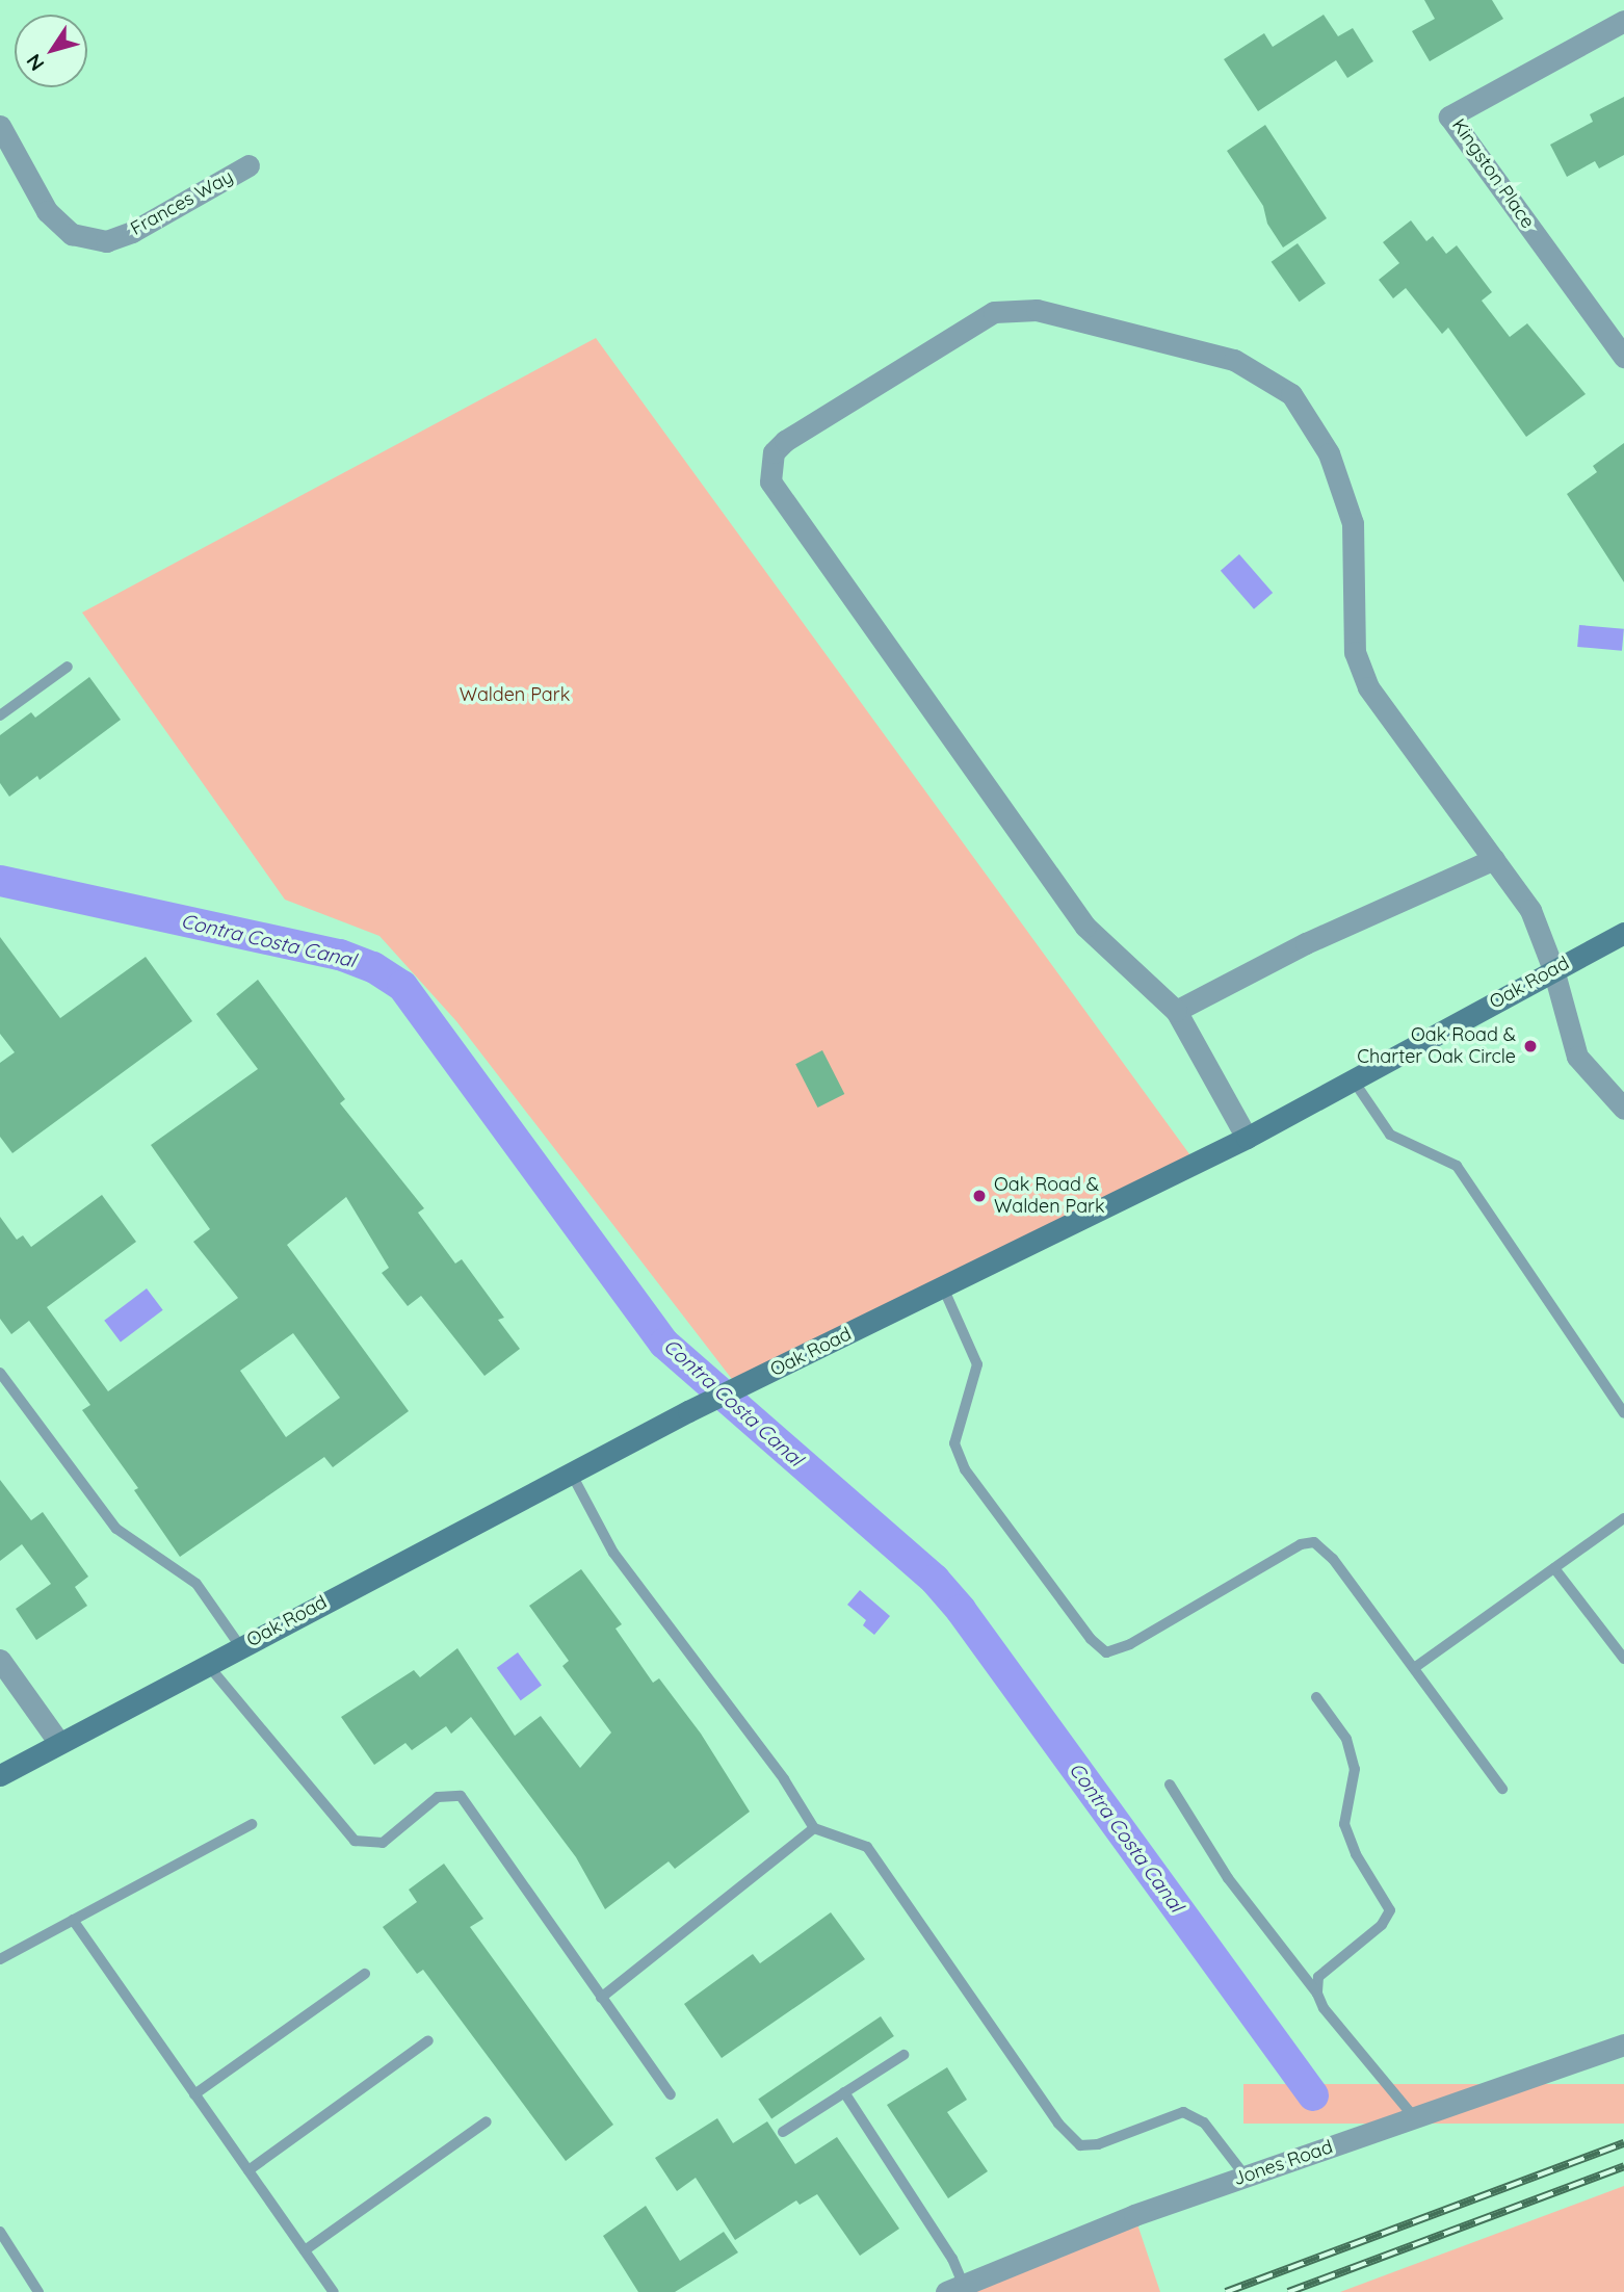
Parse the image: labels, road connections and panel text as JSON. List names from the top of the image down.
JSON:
{
  "streets": {
    "main road": ["Oak Road"],
    "street": ["Kingston Place", "Frances Way", "Jones Road"]
  },
  "water": ["Contra Costa Canal"],
  "parks": ["Walden Park"],
  "places": ["Oak Road & Charter Oak Circle", "Oak Road & Walden Park"],
  "north": "bottom left"
}
